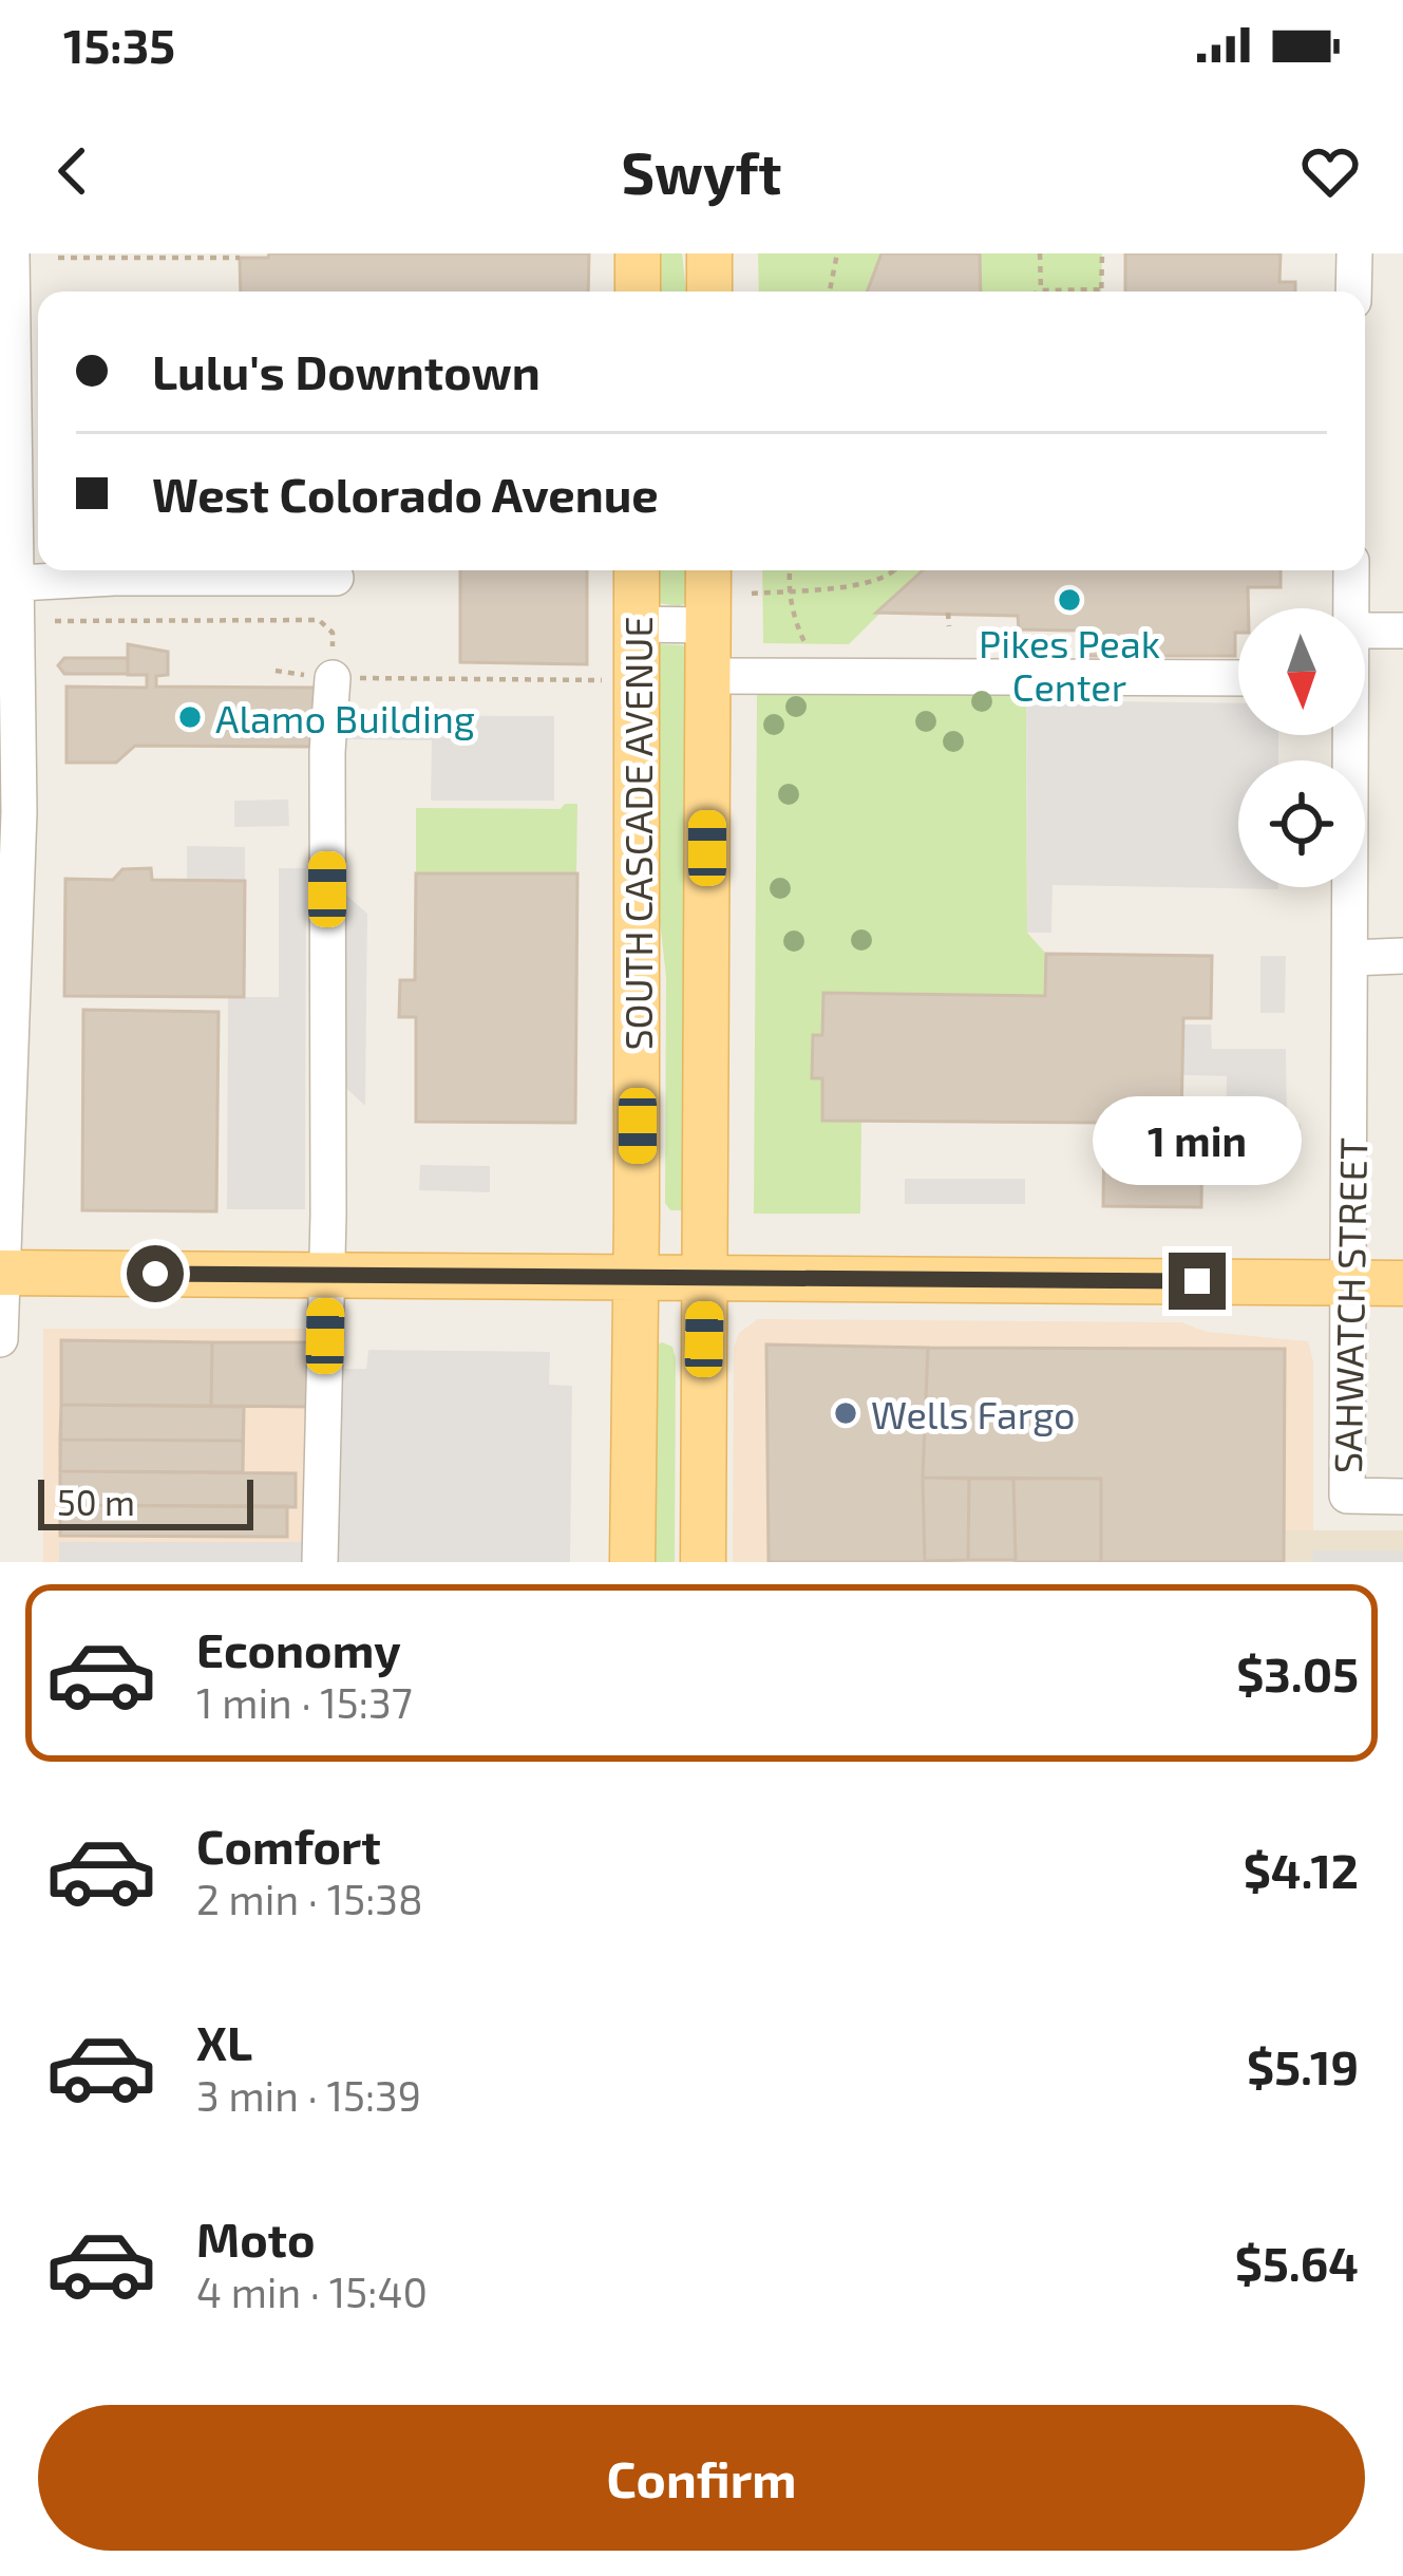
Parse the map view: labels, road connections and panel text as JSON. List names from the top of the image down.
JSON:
{
  "streets": {
    "main road": ["SOUTH CASCADE AVENUE"],
    "street": ["SAHWATCH STREET"]
  },
  "places": ["Pikes Peak Center", "Alamo Building", "Wells Fargo"],
  "scale_bar": "50 m",
  "north": "bottom",
  "page": {
    "status": "15:35",
    "header": "Swyft",
    "banner": ["Lulu's Downtown", "West Colorado Avenue"],
    "bubble": "1 min",
    "scale": "50 m",
    "list": [
      {
        "name": "Economy",
        "note": "1 min · 15:37",
        "value": "$3.05"
      },
      {
        "name": "Comfort",
        "note": "2 min · 15:38",
        "value": "$4.12"
      },
      {
        "name": "XL",
        "note": "3 min · 15:39",
        "value": "$5.19"
      },
      {
        "name": "Moto",
        "note": "4 min · 15:40",
        "value": "$5.64"
      }
    ],
    "buttons": "Confirm"
  }
}
